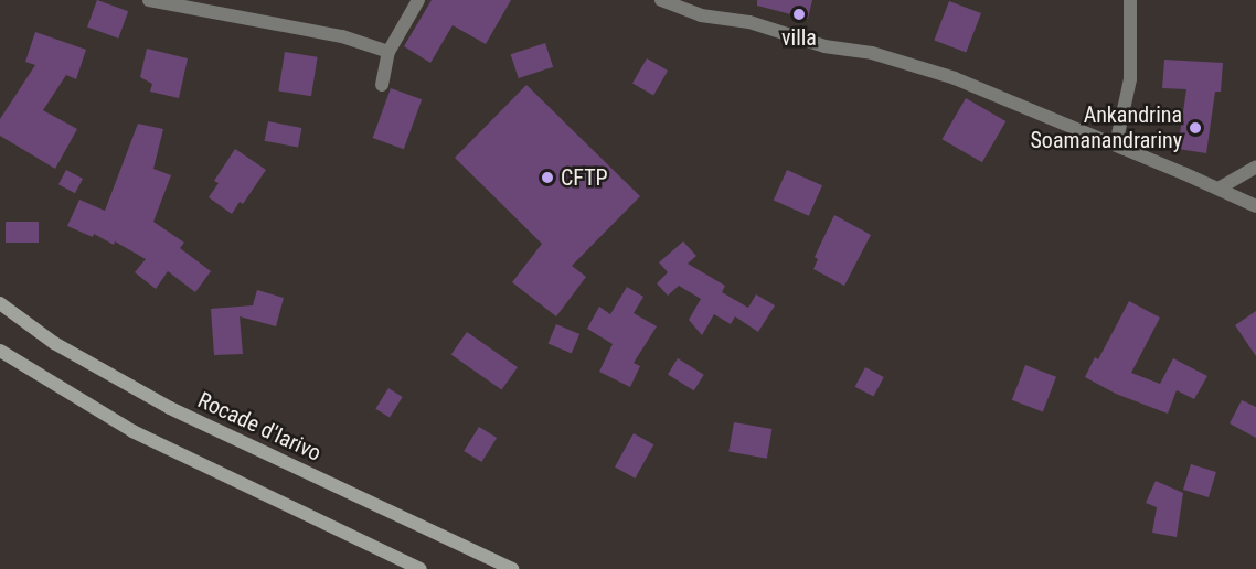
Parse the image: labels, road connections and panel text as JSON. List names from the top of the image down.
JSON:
{
  "streets": {
    "main road": ["Rocade d'Iarivo"]
  },
  "places": ["villa", "Ankandrina Soamanandrariny", "CFTP"]
}
